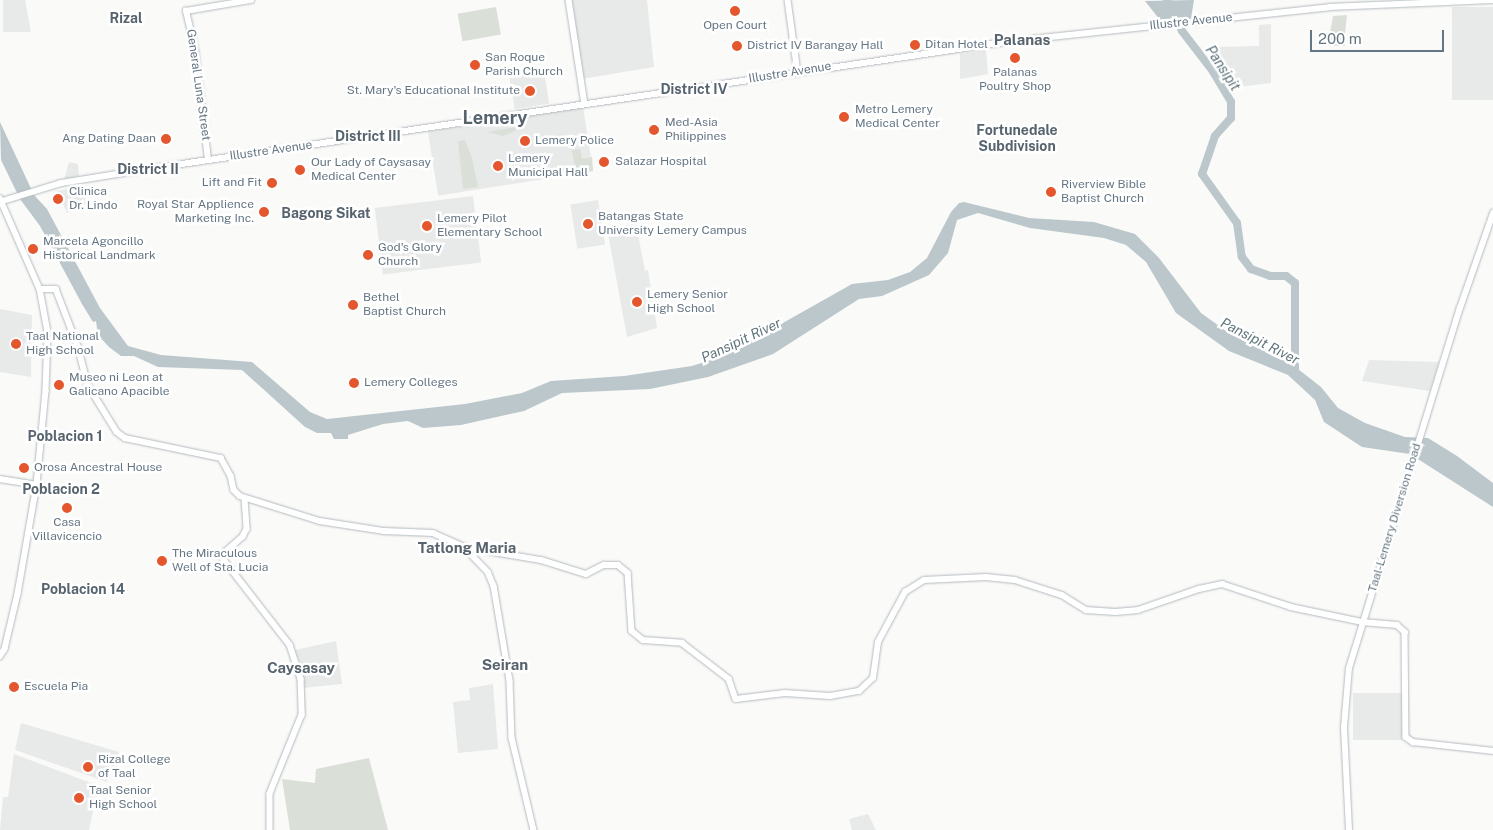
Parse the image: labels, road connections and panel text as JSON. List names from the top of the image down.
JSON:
{
  "streets": {
    "main road": ["Illustre Avenue", "General Luna Street", "Taal-Lemery Diversion Road"]
  },
  "crossings": [
    ["Illustre Avenue", "General Luna Street"]
  ],
  "districts": [
    "Rizal",
    "Palanas",
    "District IV",
    "Lemery",
    "Fortunedale Subdivision",
    "District III",
    "District II",
    "Bagong Sikat",
    "Poblacion 1",
    "Poblacion 2",
    "Tatlong Maria",
    "Poblacion 14",
    "Seiran",
    "Caysasay"
  ],
  "water": ["Pansipit", "Pansipit River"],
  "places": [
    "Open Court",
    "Ditan Hotel",
    "District IV Barangay Hall",
    "Palanas Poultry Shop",
    "San Roque Parish Church",
    "St. Mary's Educational Institute",
    "Metro Lemery Medical Center",
    "Med-Asia Philippines",
    "Ang Dating Daan",
    "Lemery Police",
    "Salazar Hospital",
    "Lemery Municipal Hall",
    "Our Lady of Caysasay Medical Center",
    "Lift and Fit",
    "Riverview Bible Baptist Church",
    "Clinica Dr. Lindo",
    "Royal Star Applience Marketing Inc.",
    "Batangas State University Lemery Campus",
    "Lemery Pilot Elementary School",
    "Marcela Agoncillo Historical Landmark",
    "God's Glory Church",
    "Lemery Senior High School",
    "Bethel Baptist Church",
    "Taal National High School",
    "Lemery Colleges",
    "Museo ni Leon at Galicano Apacible",
    "Orosa Ancestral House",
    "Casa Villavicencio",
    "The Miraculous Well of Sta. Lucia",
    "Escuela Pia",
    "Rizal College of Taal",
    "Taal Senior High School"
  ],
  "scale_bar": "200 m"
}
